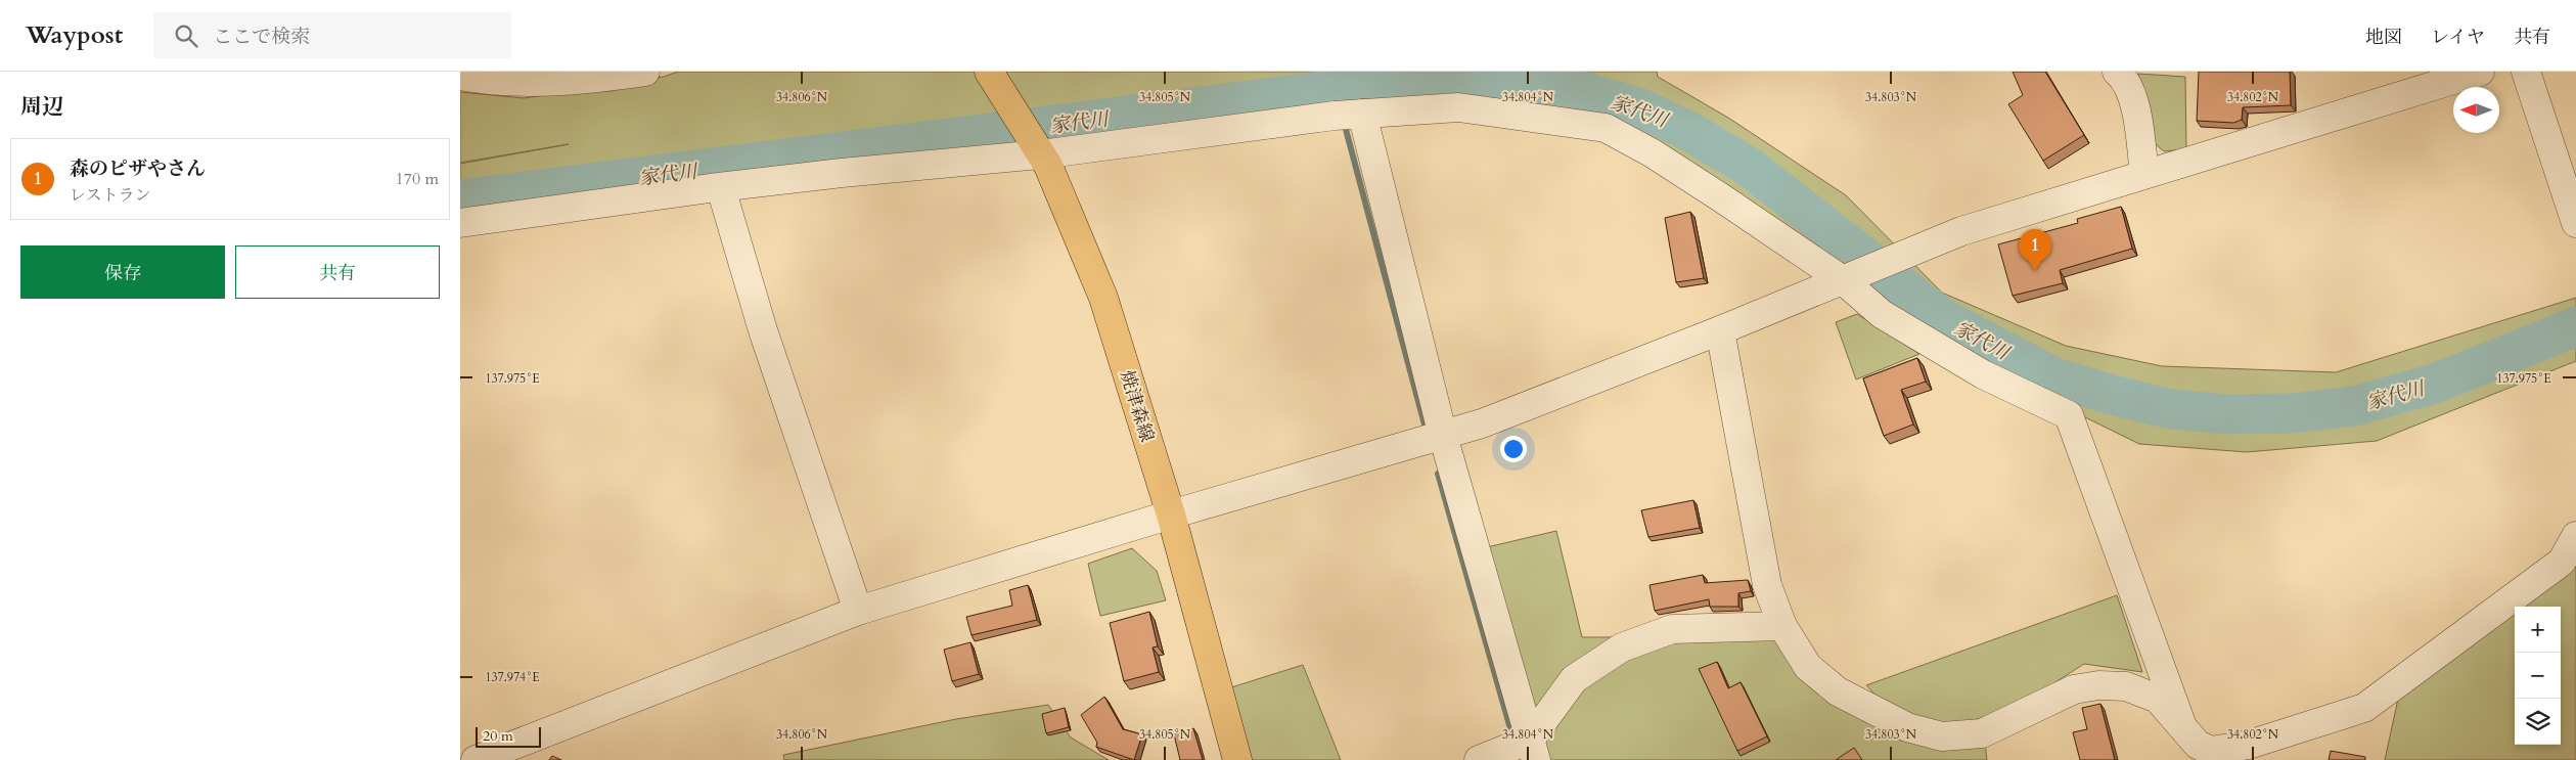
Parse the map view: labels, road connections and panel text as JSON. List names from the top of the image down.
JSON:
{
  "streets": {
    "main road": ["焼津森線"]
  },
  "water": ["家代川"],
  "scale_bar": "20 m",
  "north": "left",
  "page": {
    "header": "Waypost",
    "search": "ここで検索",
    "nav": ["地図", "レイヤ", "共有"],
    "heading": "周辺",
    "list": [
      {
        "mark": "1",
        "name": "森のピザやさん",
        "note": "レストラン",
        "value": "170 m"
      }
    ],
    "pins": "1",
    "buttons": ["保存", "共有"],
    "map_buttons": ["+", "−"],
    "scale": "20 m"
  },
  "coordinates": [
    "34.806°N",
    "34.805°N",
    "34.804°N",
    "34.803°N",
    "34.802°N",
    "137.975°E",
    "137.974°E"
  ]
}
